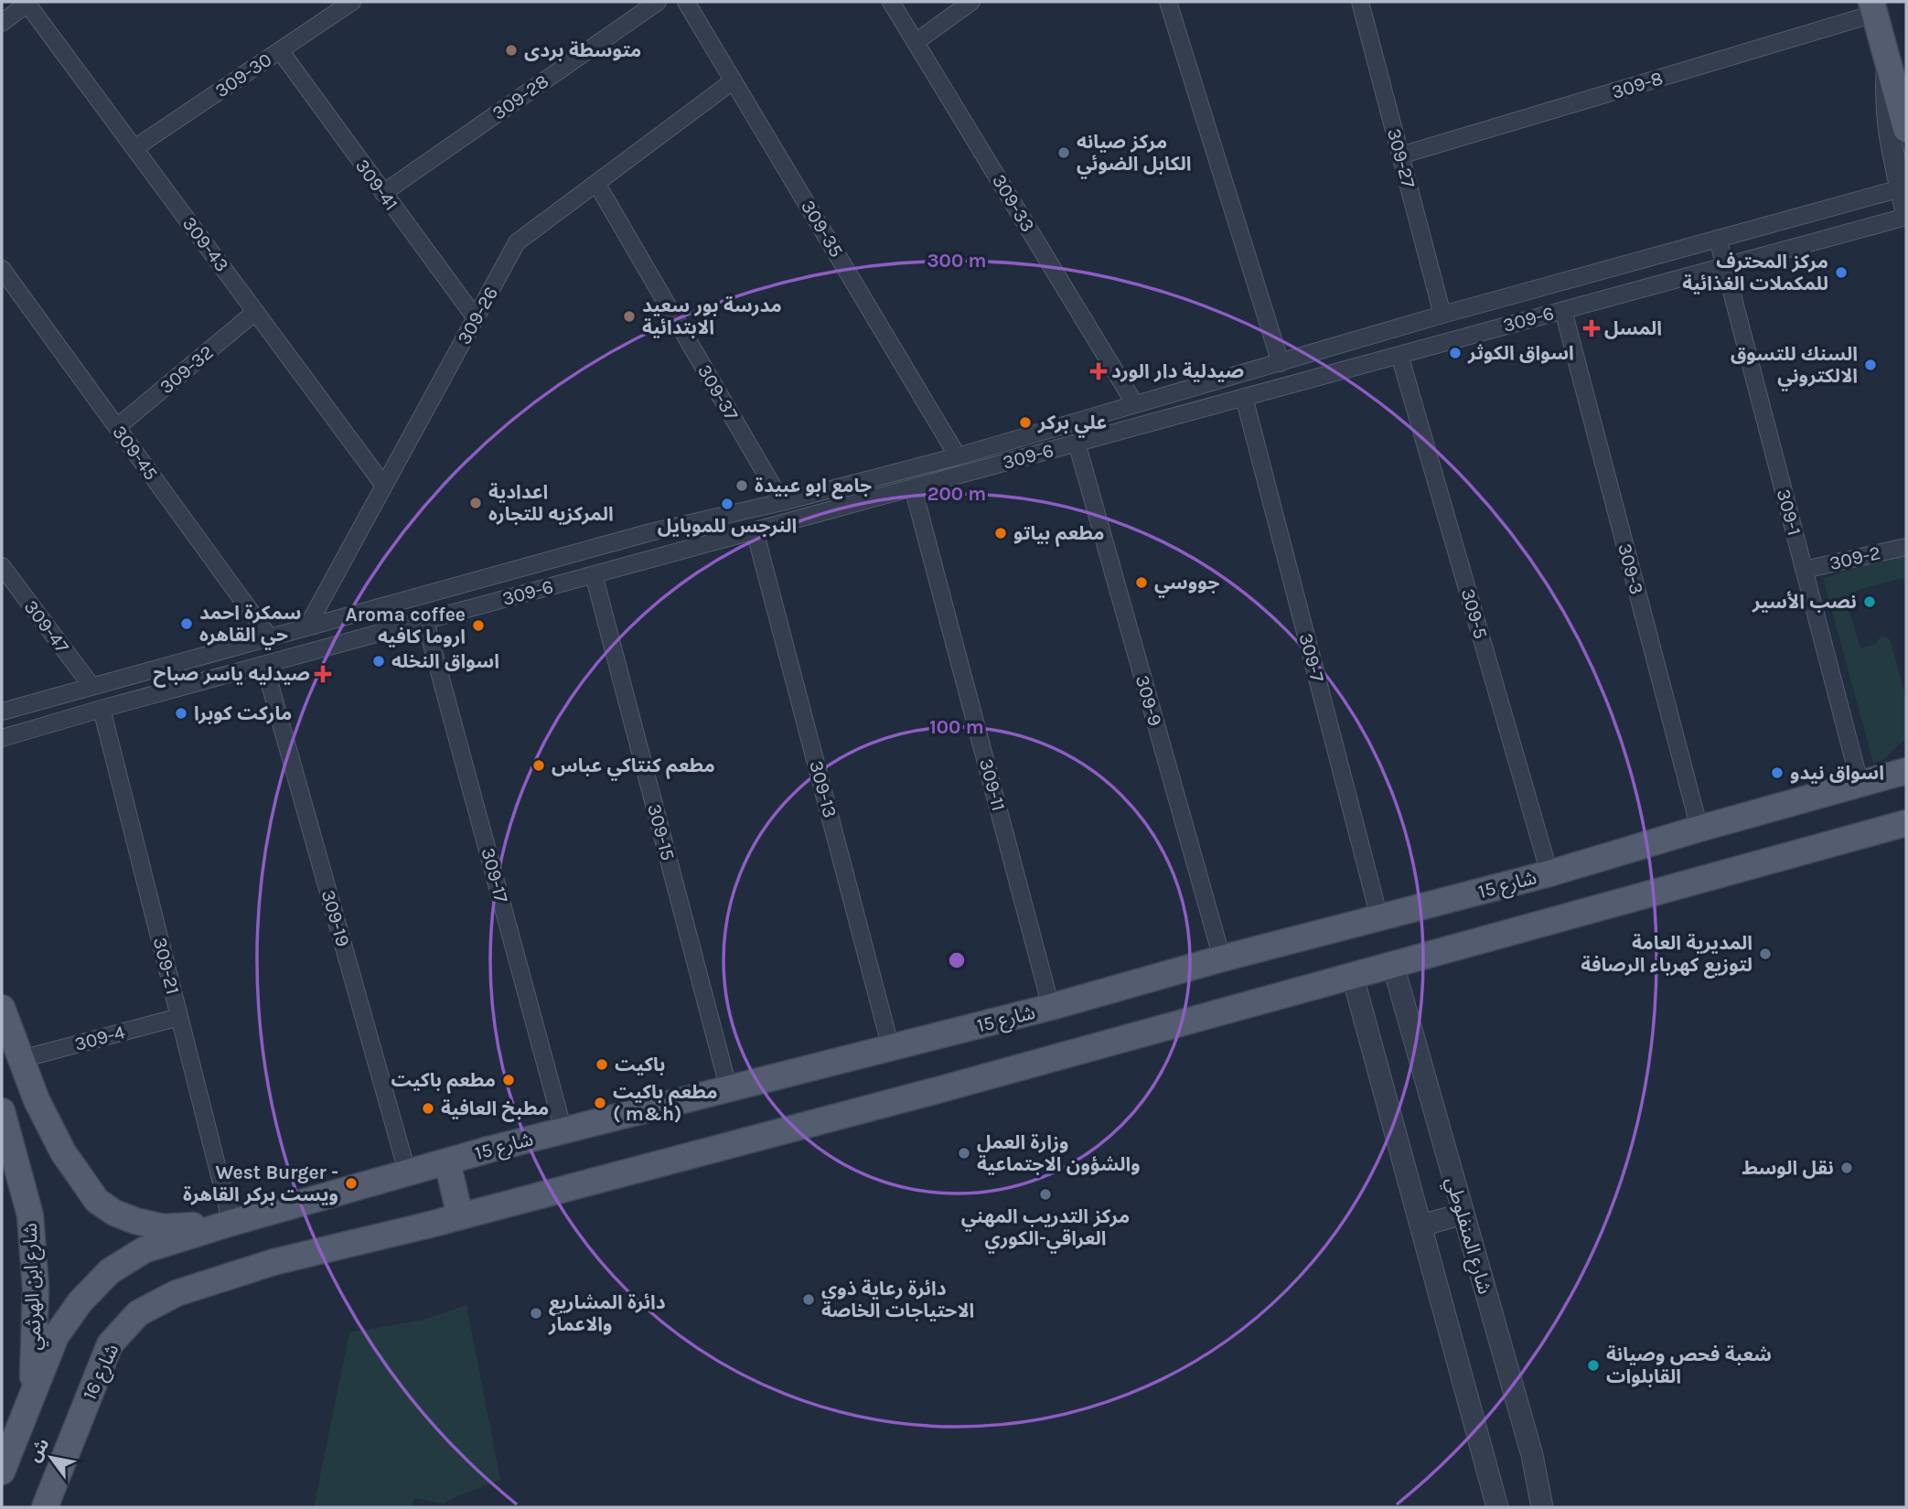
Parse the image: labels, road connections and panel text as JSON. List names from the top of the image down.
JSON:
{
  "streets": {
    "main road": ["شارع 15", "شارع ابن الهرثمي", "شارع 16"],
    "street": [
      "309-30",
      "309-8",
      "309-28",
      "309-27",
      "309-41",
      "309-33",
      "309-35",
      "309-43",
      "309-26",
      "309-6",
      "309-32",
      "309-37",
      "309-45",
      "309-1",
      "309-2",
      "309-3",
      "309-5",
      "309-47",
      "309-7",
      "309-9",
      "309-11",
      "309-13",
      "309-15",
      "309-17",
      "309-19",
      "309-21",
      "309-4",
      "شارع المنفلوطي"
    ]
  },
  "crossings": [
    ["309-30", "309-41"],
    ["309-30", "309-43"],
    ["309-8", "309-27"],
    ["309-28", "309-41"],
    ["309-27", "309-6"],
    ["309-41", "309-26"],
    ["309-33", "309-6"],
    ["309-35", "309-26"],
    ["309-35", "309-6"],
    ["309-43", "309-26"],
    ["309-43", "309-32"],
    ["309-26", "309-6"],
    ["309-26", "309-37"],
    ["309-6", "309-37"],
    ["309-6", "309-45"],
    ["309-6", "309-1"],
    ["309-6", "309-3"],
    ["309-6", "309-5"],
    ["309-6", "309-47"],
    ["309-6", "309-7"],
    ["309-6", "309-9"],
    ["309-6", "309-11"],
    ["309-6", "309-13"],
    ["309-6", "309-15"],
    ["309-6", "309-17"],
    ["309-6", "309-19"],
    ["309-6", "309-21"],
    ["309-32", "309-45"],
    ["309-1", "309-2"],
    ["309-1", "شارع 15"],
    ["309-3", "شارع 15"],
    ["309-5", "شارع 15"],
    ["309-7", "شارع 15"],
    ["309-9", "شارع 15"],
    ["309-11", "شارع 15"],
    ["309-13", "شارع 15"],
    ["309-15", "شارع 15"],
    ["309-17", "شارع 15"],
    ["شارع 15", "309-19"],
    ["شارع 15", "309-21"],
    ["شارع 15", "شارع ابن الهرثمي"],
    ["309-21", "309-4"]
  ],
  "places": {
    "other": [
      "متوسطة بردى",
      "مركز صيانه الكابل الضوئي",
      "مركز المحترف للمكملات الغذائية",
      "مدرسة بور سعيد الابتدائية",
      "اسواق الكوثر",
      "السنك للتسوق الالكتروني",
      "علي بركر",
      "جامع ابو عبيدة",
      "اعدادية المركزيه للتجاره",
      "النرجس للموبايل",
      "مطعم بياتو",
      "جووسي",
      "نصب الأسير",
      "سمكرة احمد حي القاهره",
      "Aroma coffee اروما كافيه",
      "اسواق النخله",
      "ماركت كوبرا",
      "مطعم كنتاكي عباس",
      "اسواق نيدو",
      "المديرية العامة لتوزيع كهرباء الرصافة",
      "باكيت",
      "مطعم باكيت",
      "مطعم باكيت ( m&h)",
      "مطبخ العافية",
      "وزارة العمل والشؤون الاجتماعية",
      "نقل الوسط",
      "West Burger - ويست بركر القاهرة",
      "مركز التدريب المهني العراقي-الكوري",
      "دائرة رعاية ذوي الاحتياجات الخاصة",
      "دائرة المشاريع والاعمار",
      "شعبة فحص وصيانة القابلوات"
    ],
    "health": ["المسل", "صيدلية دار الورد", "صيدليه ياسر صباح"]
  },
  "north": "top left",
  "rings": ["300 m", "200 m", "100 m"]
}
